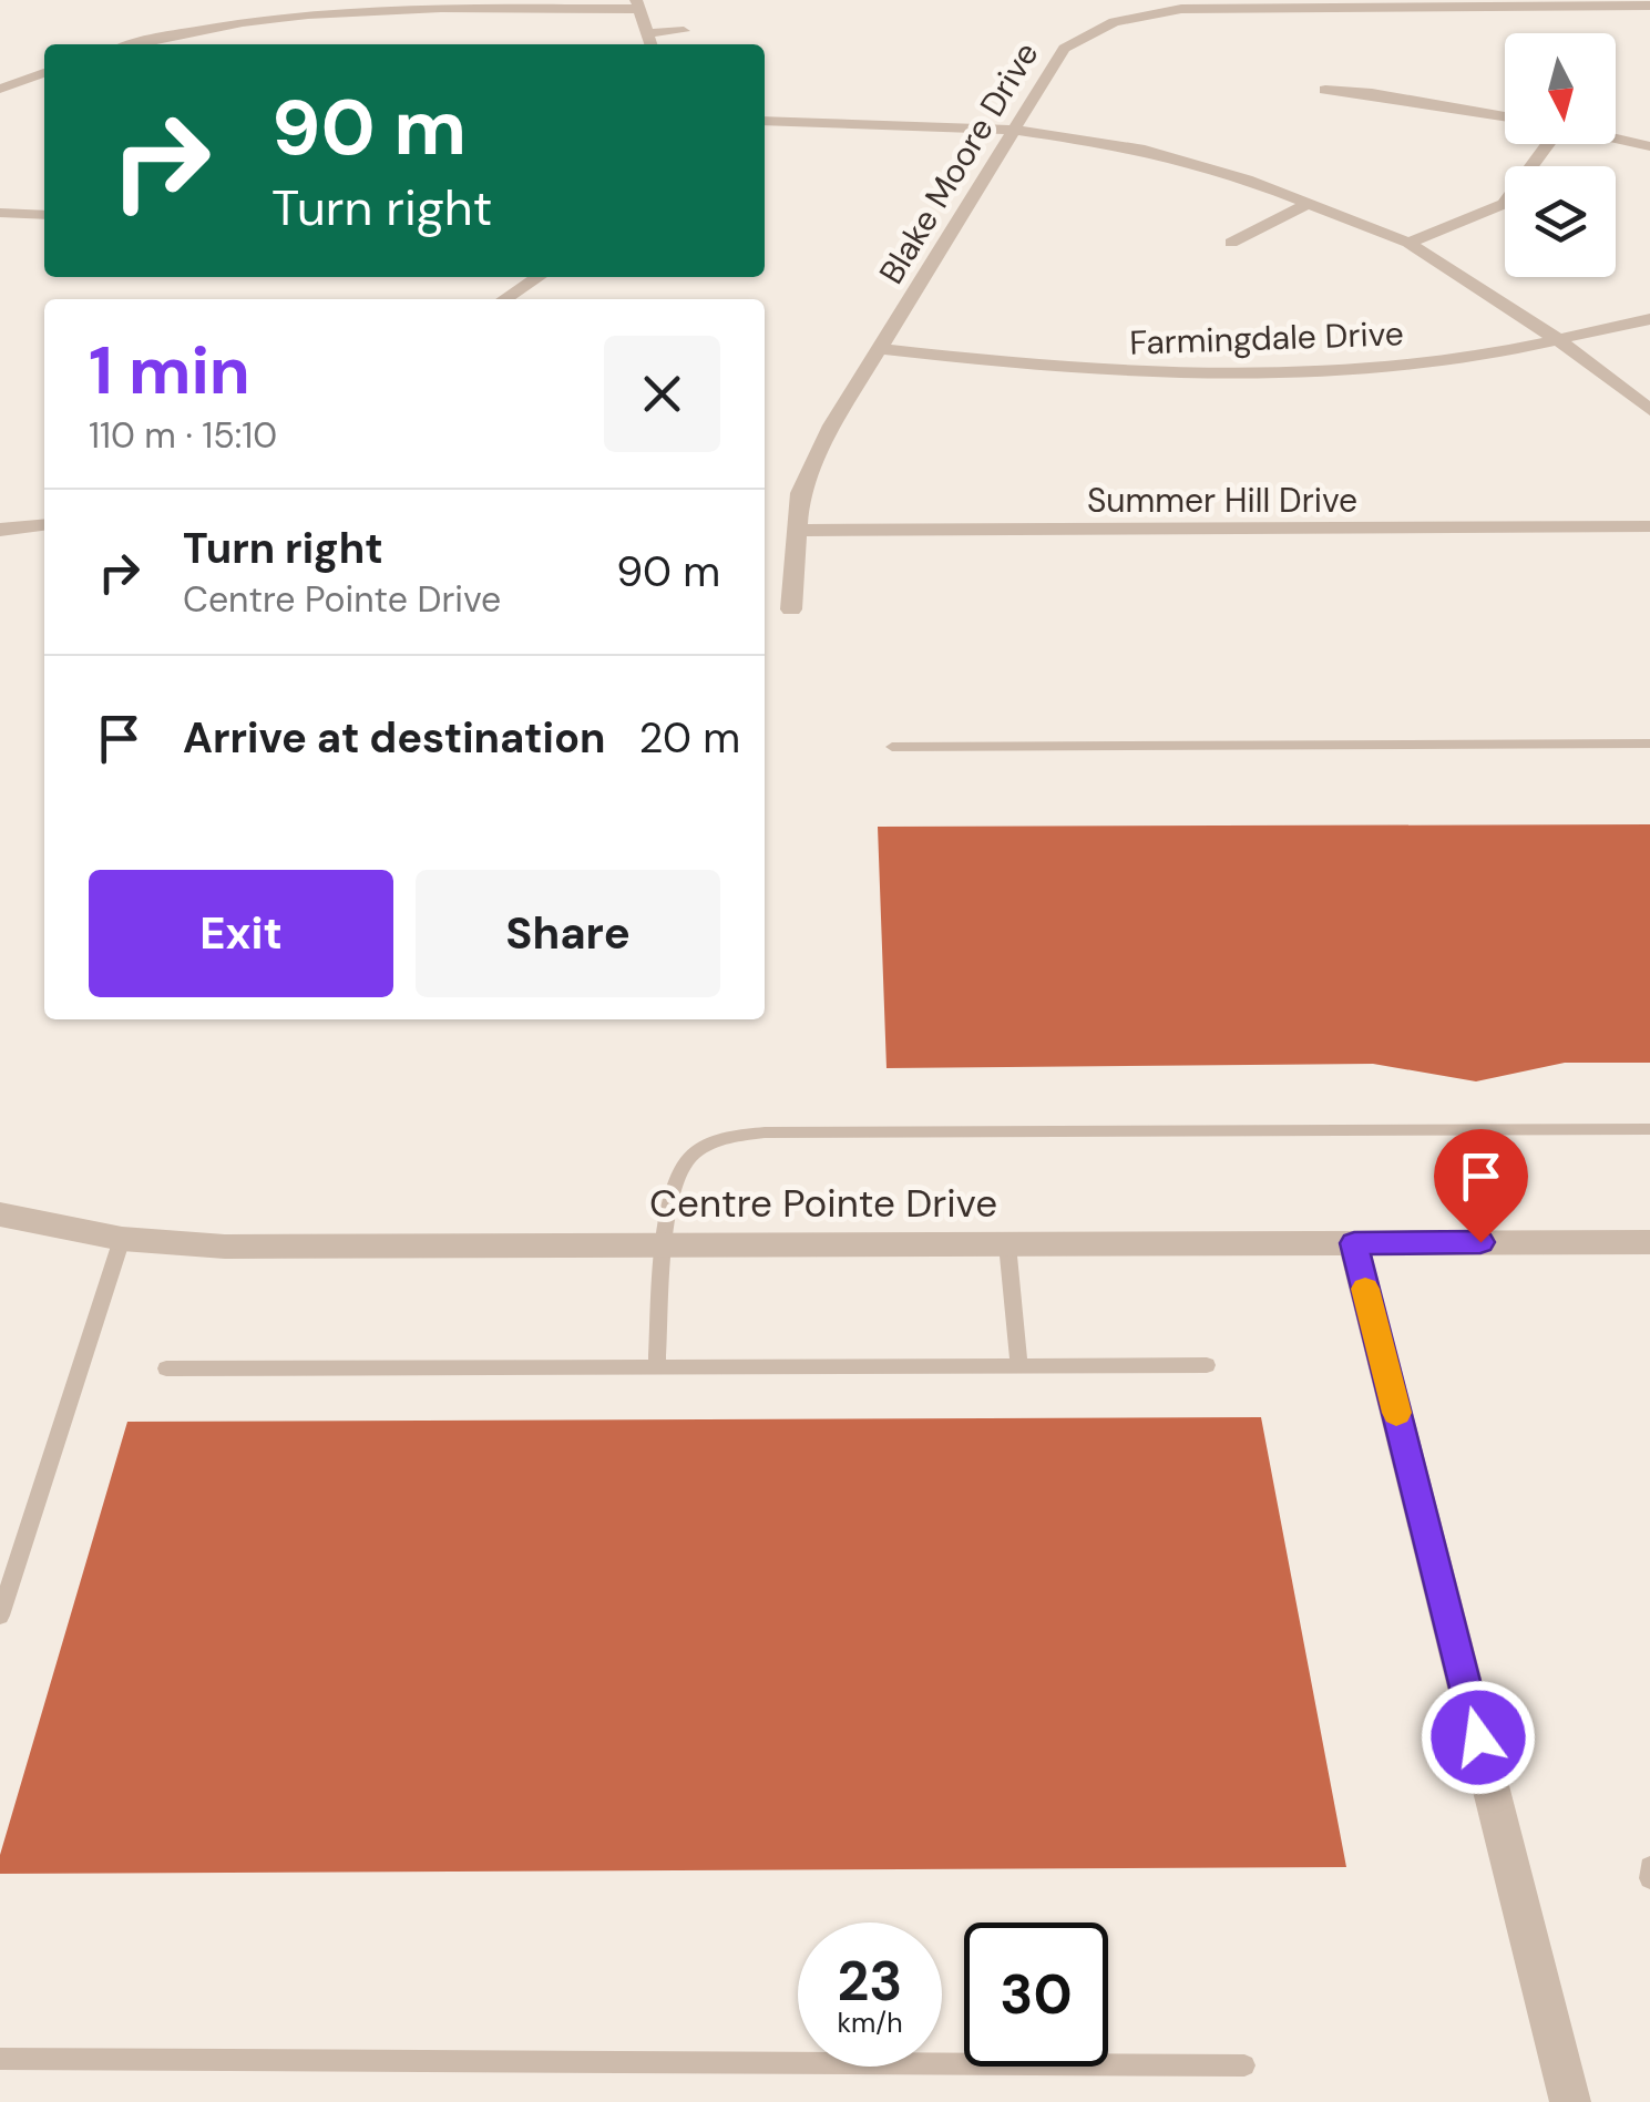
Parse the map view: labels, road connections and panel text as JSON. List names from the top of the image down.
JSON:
{
  "streets": {
    "street": [
      "Blake Moore Drive",
      "Farmingdale Drive",
      "Summer Hill Drive",
      "Centre Pointe Drive"
    ]
  },
  "crossings": [
    ["Blake Moore Drive", "Farmingdale Drive"],
    ["Blake Moore Drive", "Summer Hill Drive"]
  ],
  "north": "bottom",
  "page": {
    "turn": ["90 m", "Turn right"],
    "heading": ["1 min", "110 m · 15:10"],
    "list": [
      {
        "name": "Turn right",
        "note": "Centre Pointe Drive",
        "value": "90 m"
      },
      {
        "name": "Arrive at destination",
        "value": "20 m"
      }
    ],
    "buttons": ["Exit", "Share"],
    "speed": "23 km/h",
    "limit": "30"
  }
}
